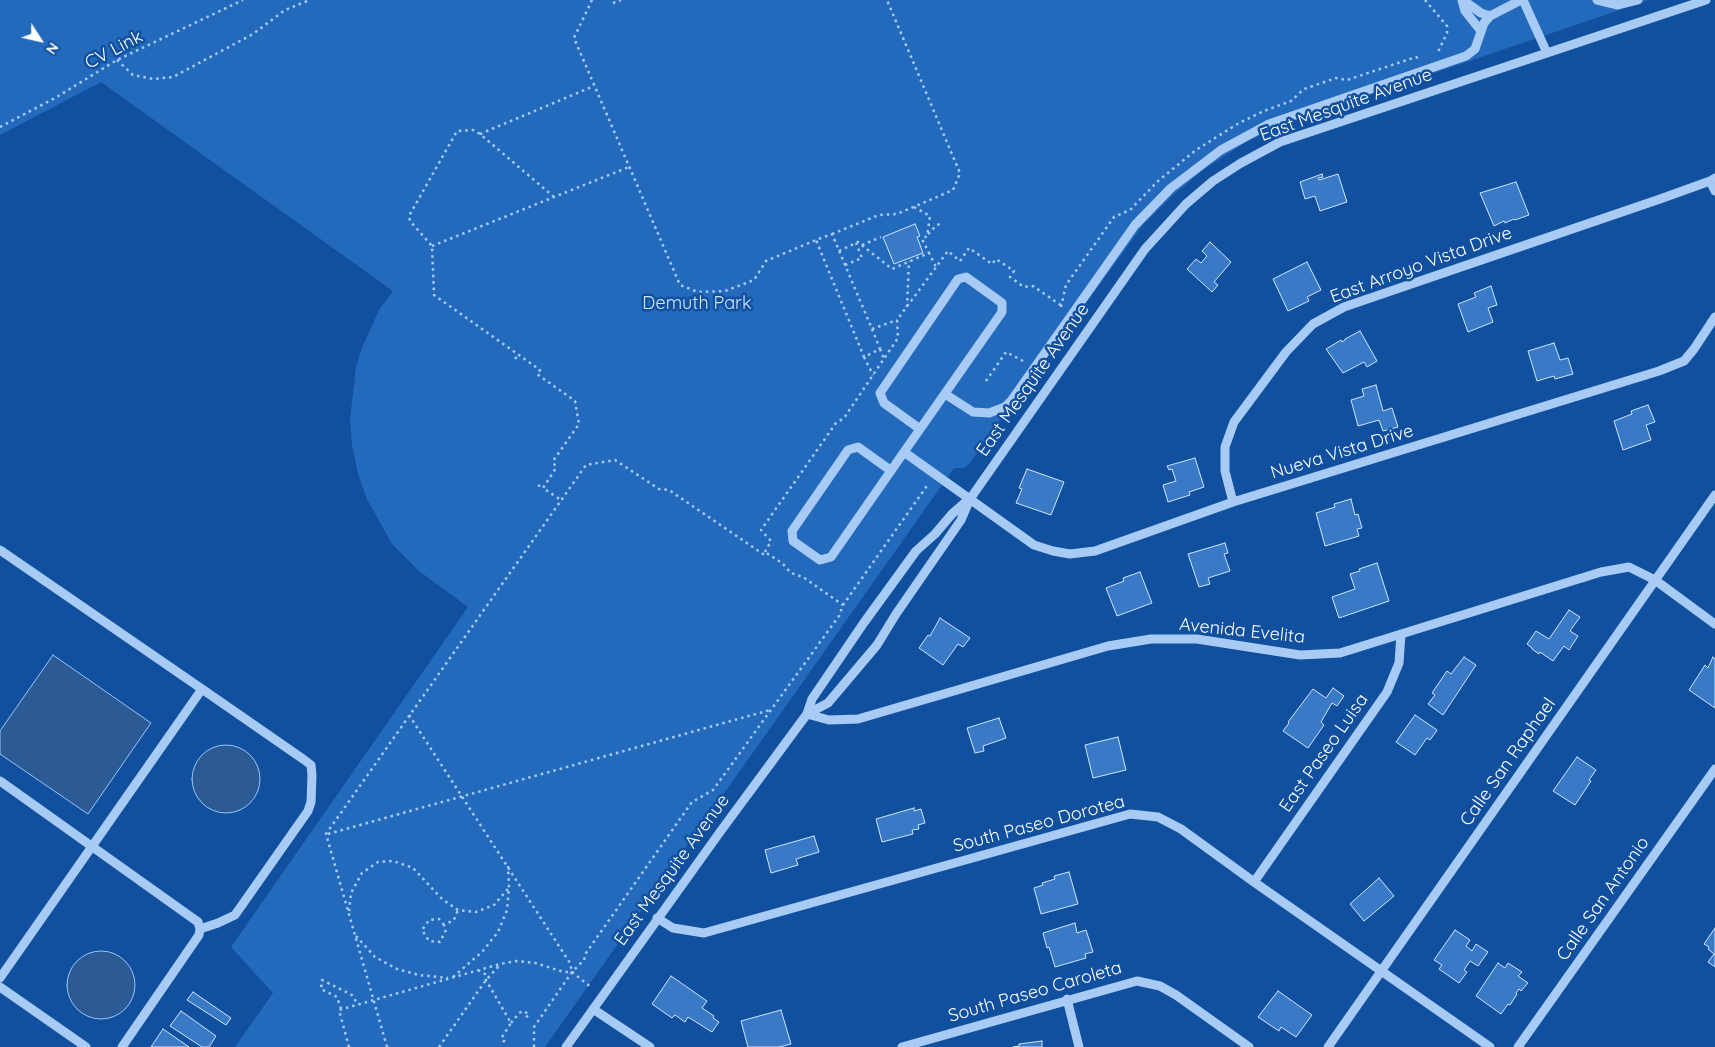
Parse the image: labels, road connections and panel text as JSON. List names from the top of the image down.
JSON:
{
  "streets": {
    "street": [
      "East Mesquite Avenue",
      "East Arroyo Vista Drive",
      "Nueva Vista Drive",
      "Avenida Evelita",
      "East Paseo Luisa",
      "Calle San Raphael",
      "South Paseo Dorotea",
      "Calle San Antonio",
      "South Paseo Caroleta"
    ],
    "path": ["CV Link"]
  },
  "crossings": [
    ["East Mesquite Avenue", "Nueva Vista Drive"],
    ["East Mesquite Avenue", "Avenida Evelita"],
    ["East Mesquite Avenue", "South Paseo Dorotea"],
    ["East Arroyo Vista Drive", "Nueva Vista Drive"],
    ["Avenida Evelita", "East Paseo Luisa"],
    ["Avenida Evelita", "Calle San Raphael"],
    ["East Paseo Luisa", "South Paseo Dorotea"],
    ["Calle San Raphael", "South Paseo Dorotea"]
  ],
  "parks": ["Demuth Park"],
  "north": "bottom right"
}
